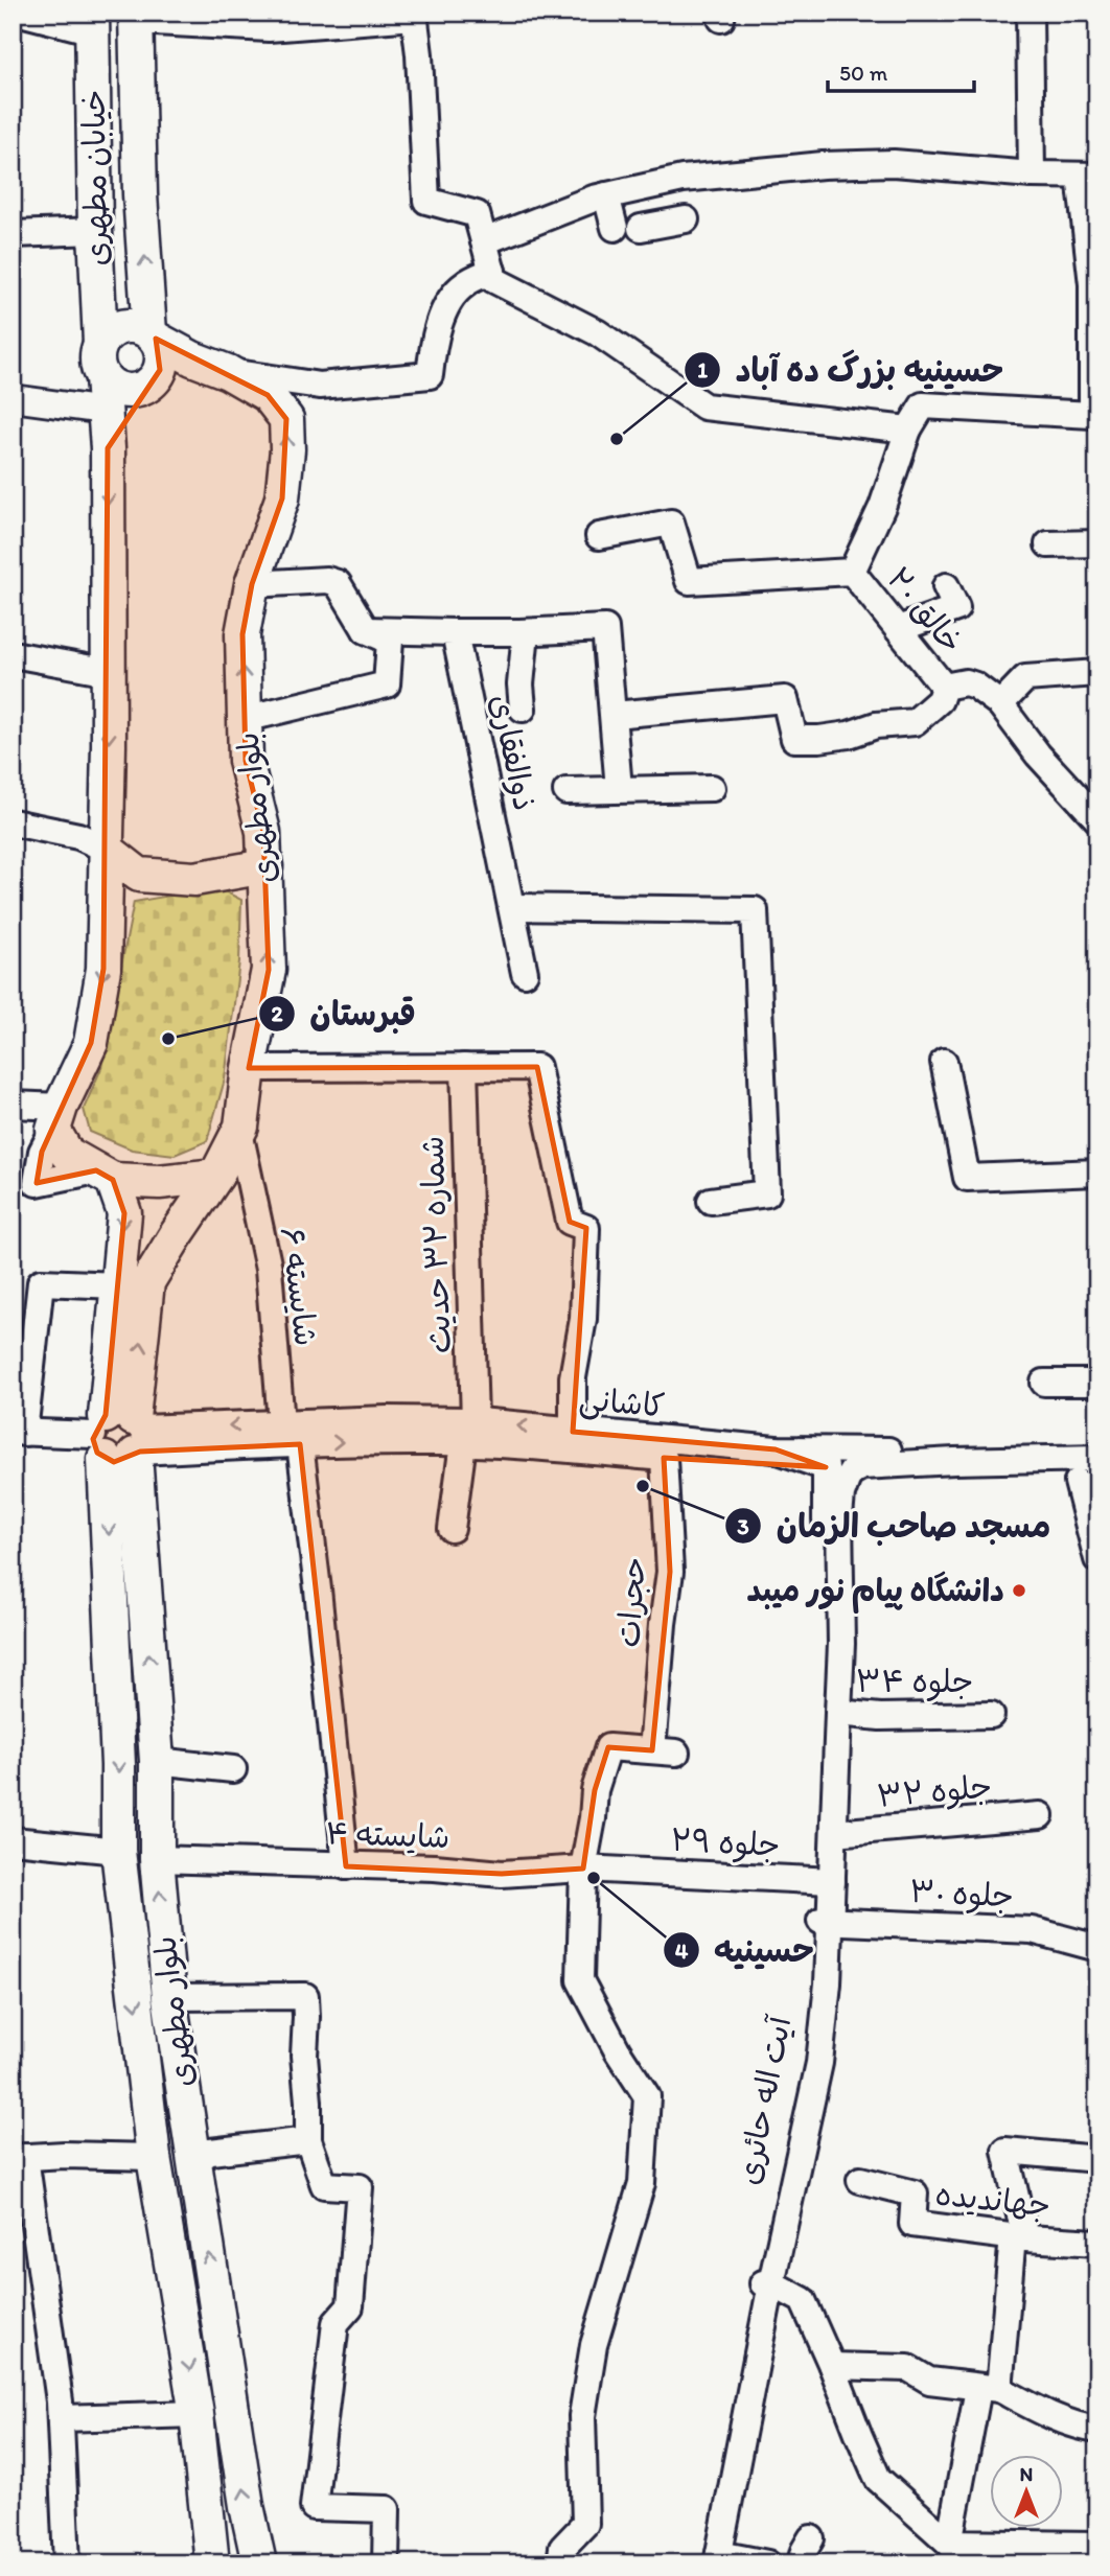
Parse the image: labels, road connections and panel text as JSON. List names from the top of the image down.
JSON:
{
  "streets": {
    "main road": ["خیابان مطهری", "بلوار مطهری"],
    "street": [
      "خالق ۲۰",
      "ذوالفقاری",
      "شماره ۳۲ حدیث",
      "شایسته ۶",
      "کاشانی",
      "حجرات",
      "جلوه ۳۴",
      "جلوه ۳۲",
      "شایسته ۴",
      "جلوه ۲۹",
      "جلوه ۳۰",
      "آیت اله حائری",
      "جهاندیده"
    ]
  },
  "crossings": [
    ["خیابان مطهری", "بلوار مطهری"],
    ["بلوار مطهری", "شایسته ۶"],
    ["بلوار مطهری", "کاشانی"],
    ["بلوار مطهری", "شایسته ۴"],
    ["شماره ۳۲ حدیث", "کاشانی"],
    ["شایسته ۶", "کاشانی"],
    ["کاشانی", "حجرات"],
    ["کاشانی", "آیت اله حائری"],
    ["حجرات", "شایسته ۴"],
    ["جلوه ۳۴", "آیت اله حائری"],
    ["جلوه ۳۲", "آیت اله حائری"],
    ["شایسته ۴", "جلوه ۲۹"],
    ["جلوه ۲۹", "آیت اله حائری"],
    ["جلوه ۳۰", "آیت اله حائری"]
  ],
  "places": [
    "حسینیه بزرگ ده آباد",
    "قبرستان",
    "مسجد صاحب الزمان",
    "دانشگاه پیام نور میبد",
    "حسینیه"
  ],
  "scale_bar": "50 m",
  "north": "top"
}
